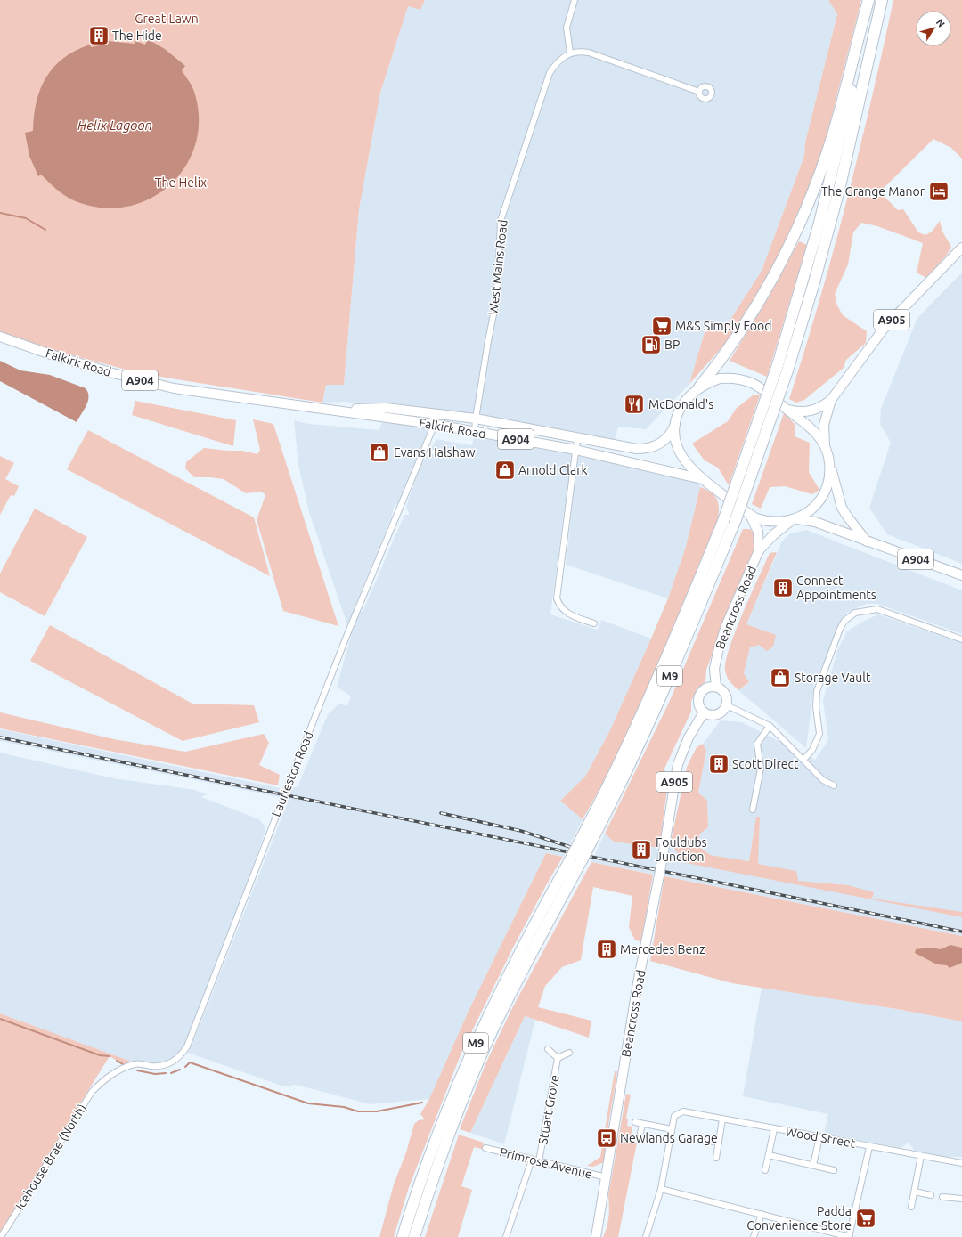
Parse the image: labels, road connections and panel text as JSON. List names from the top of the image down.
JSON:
{
  "streets": {
    "highway": ["M9"],
    "main road": [
      "A905",
      "Falkirk Road",
      "A904",
      "Beancross Road"
    ],
    "street": [
      "West Mains Road",
      "Laurieston Road",
      "Stuart Grove",
      "Wood Street",
      "Icehouse Brae (North)",
      "Primrose Avenue"
    ]
  },
  "crossings": [
    ["West Mains Road", "Falkirk Road"],
    ["A905", "Beancross Road"],
    ["Falkirk Road", "Laurieston Road"],
    ["Beancross Road", "Primrose Avenue"],
    ["Laurieston Road", "Icehouse Brae (North)"],
    ["Stuart Grove", "Primrose Avenue"]
  ],
  "water": ["Helix Lagoon"],
  "parks": ["Great Lawn", "The Helix"],
  "places": {
    "building": [
      "The Hide",
      "Connect Appointments",
      "Scott Direct",
      "Fouldubs Junction",
      "Mercedes Benz"
    ],
    "hotel": ["The Grange Manor"],
    "supermarket": ["M&S Simply Food", "Padda Convenience Store"],
    "fuel station": ["BP"],
    "restaurant": ["McDonald's"],
    "shop": ["Evans Halshaw", "Arnold Clark", "Storage Vault"],
    "bus stop": ["Newlands Garage"]
  },
  "north": "top right"
}
